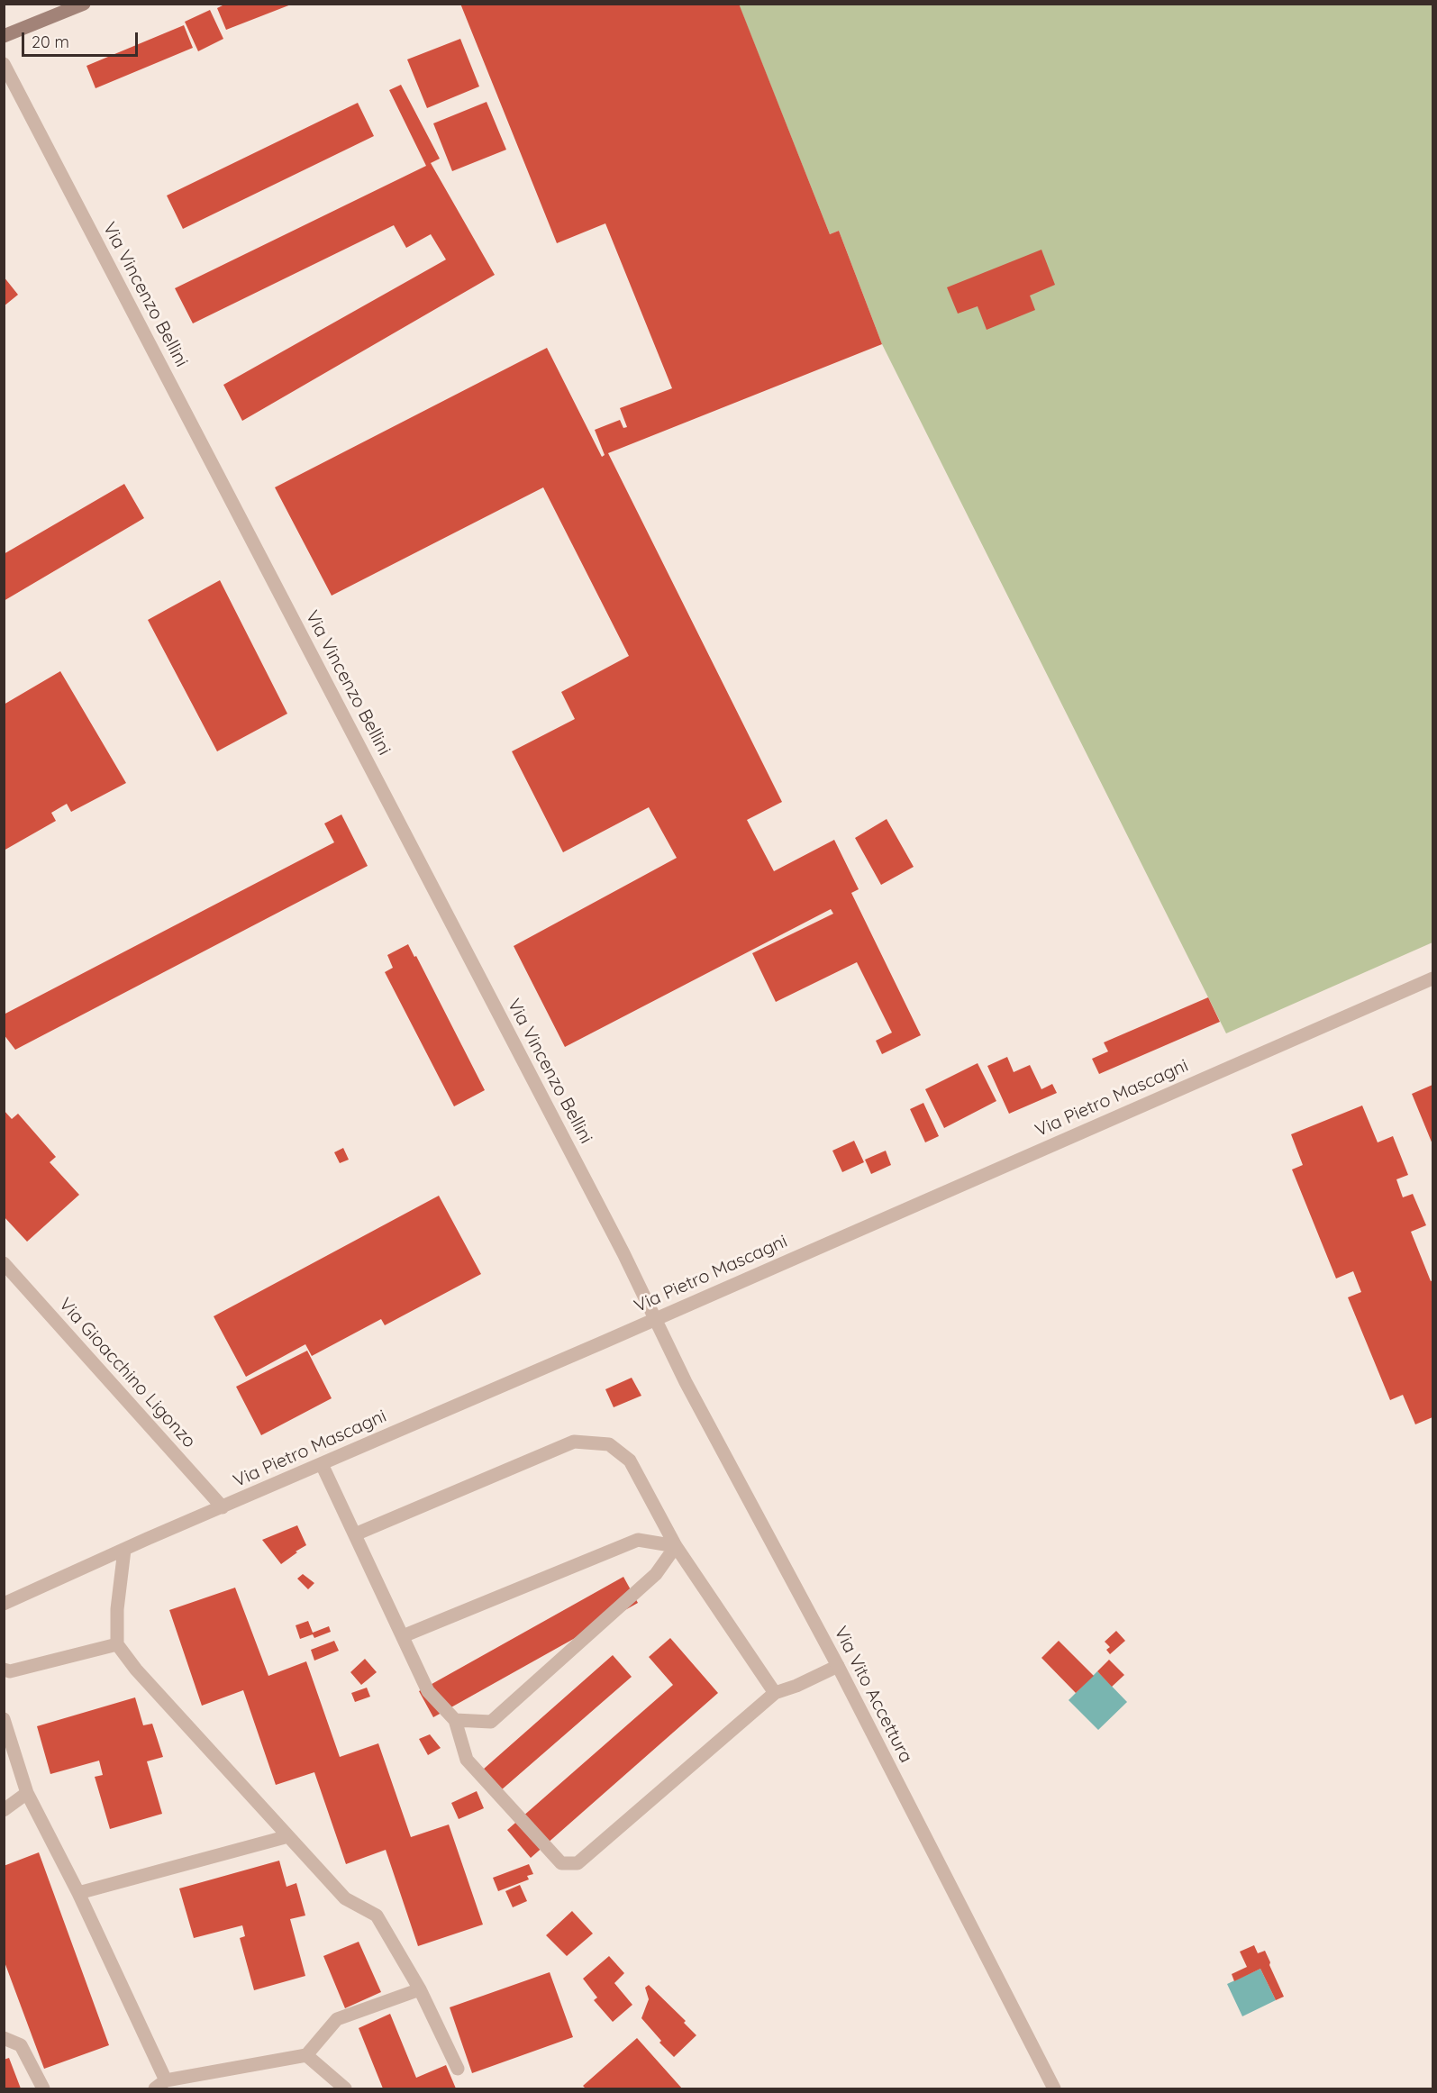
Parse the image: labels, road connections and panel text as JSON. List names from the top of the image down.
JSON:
{
  "streets": {
    "street": [
      "Via Vincenzo Bellini",
      "Via Pietro Mascagni",
      "Via Gioacchino Ligonzo",
      "Via Vito Accettura"
    ]
  },
  "crossings": [
    ["Via Vincenzo Bellini", "Via Pietro Mascagni"],
    ["Via Vincenzo Bellini", "Via Vito Accettura"],
    ["Via Pietro Mascagni", "Via Gioacchino Ligonzo"],
    ["Via Pietro Mascagni", "Via Vito Accettura"]
  ],
  "scale_bar": "20 m"
}
